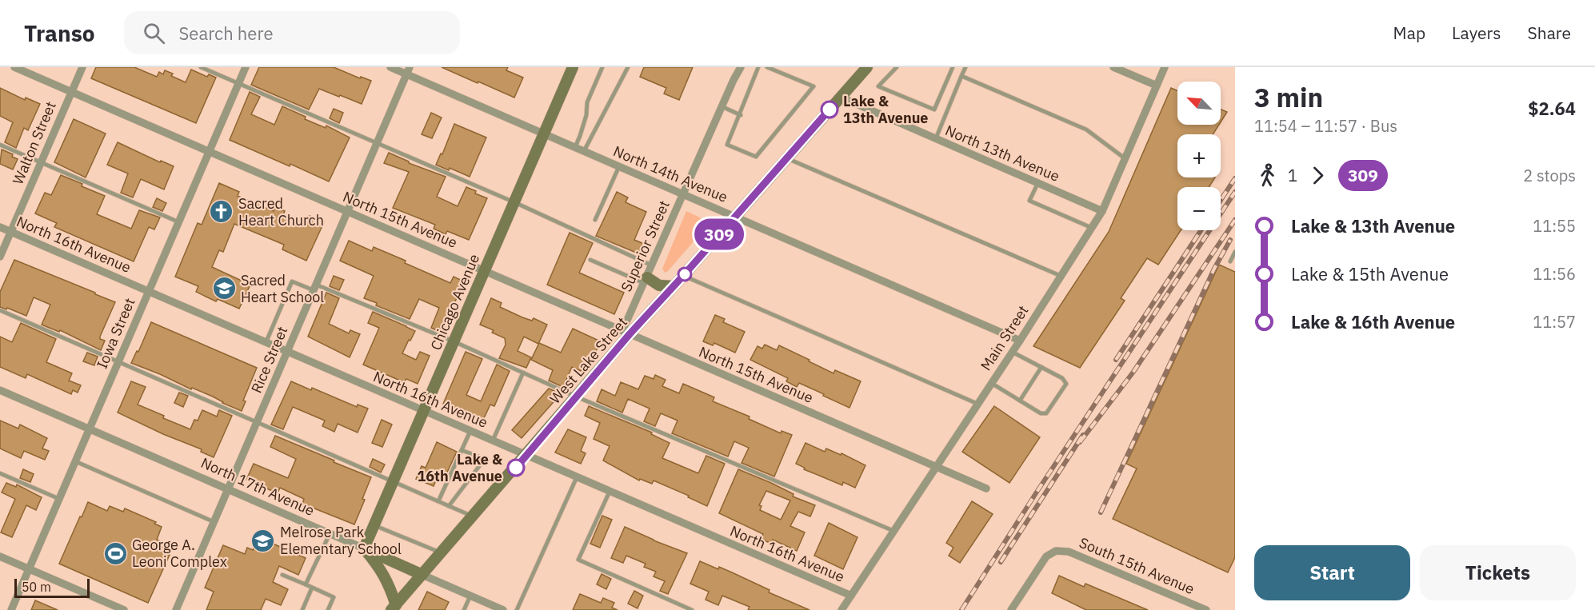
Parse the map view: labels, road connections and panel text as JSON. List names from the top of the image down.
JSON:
{
  "streets": {
    "main road": ["Chicago Avenue", "West Lake Street", "North 17th Avenue"],
    "street": [
      "Walton Street",
      "North 13th Avenue",
      "North 14th Avenue",
      "North 15th Avenue",
      "North 16th Avenue",
      "Superior Street",
      "Iowa Street",
      "Main Street",
      "Rice Street",
      "South 15th Avenue"
    ]
  },
  "crossings": [
    ["Walton Street", "North 15th Avenue"],
    ["Walton Street", "North 16th Avenue"],
    ["North 13th Avenue", "Main Street"],
    ["North 13th Avenue", "West Lake Street"],
    ["North 14th Avenue", "Superior Street"],
    ["North 14th Avenue", "Chicago Avenue"],
    ["North 14th Avenue", "Main Street"],
    ["North 14th Avenue", "Rice Street"],
    ["North 14th Avenue", "West Lake Street"],
    ["North 15th Avenue", "Superior Street"],
    ["North 15th Avenue", "Chicago Avenue"],
    ["North 15th Avenue", "Iowa Street"],
    ["North 15th Avenue", "Main Street"],
    ["North 15th Avenue", "Rice Street"],
    ["North 15th Avenue", "West Lake Street"],
    ["North 16th Avenue", "Chicago Avenue"],
    ["North 16th Avenue", "Iowa Street"],
    ["North 16th Avenue", "Main Street"],
    ["North 16th Avenue", "Rice Street"],
    ["North 16th Avenue", "West Lake Street"],
    ["Superior Street", "West Lake Street"],
    ["Chicago Avenue", "North 17th Avenue"],
    ["Iowa Street", "North 17th Avenue"],
    ["Rice Street", "North 17th Avenue"],
    ["West Lake Street", "North 17th Avenue"]
  ],
  "places": {
    "other": ["Lake & 13th Avenue", "Lake & 16th Avenue"],
    "church": ["Sacred Heart Church"],
    "school or university": ["Sacred Heart School", "Melrose Park Elementary School"],
    "sports": ["George A. Leoni Complex"]
  },
  "lines": ["bus line 309"],
  "scale_bar": "50 m",
  "north": "top left",
  "page": {
    "header": "Transo",
    "search": "Search here",
    "nav": ["Map", "Layers", "Share"],
    "on_map": "309",
    "heading": ["3 min", "11:54 – 11:57 · Bus", "$2.64"],
    "map_buttons": ["+", "−"],
    "legs": ["1", "309", "2 stops"],
    "list": [
      {
        "name": "Lake & 13th Avenue",
        "value": "11:55"
      },
      {
        "name": "Lake & 15th Avenue",
        "value": "11:56"
      },
      {
        "name": "Lake & 16th Avenue",
        "value": "11:57"
      }
    ],
    "buttons": ["Start", "Tickets"],
    "scale": "50 m"
  }
}
